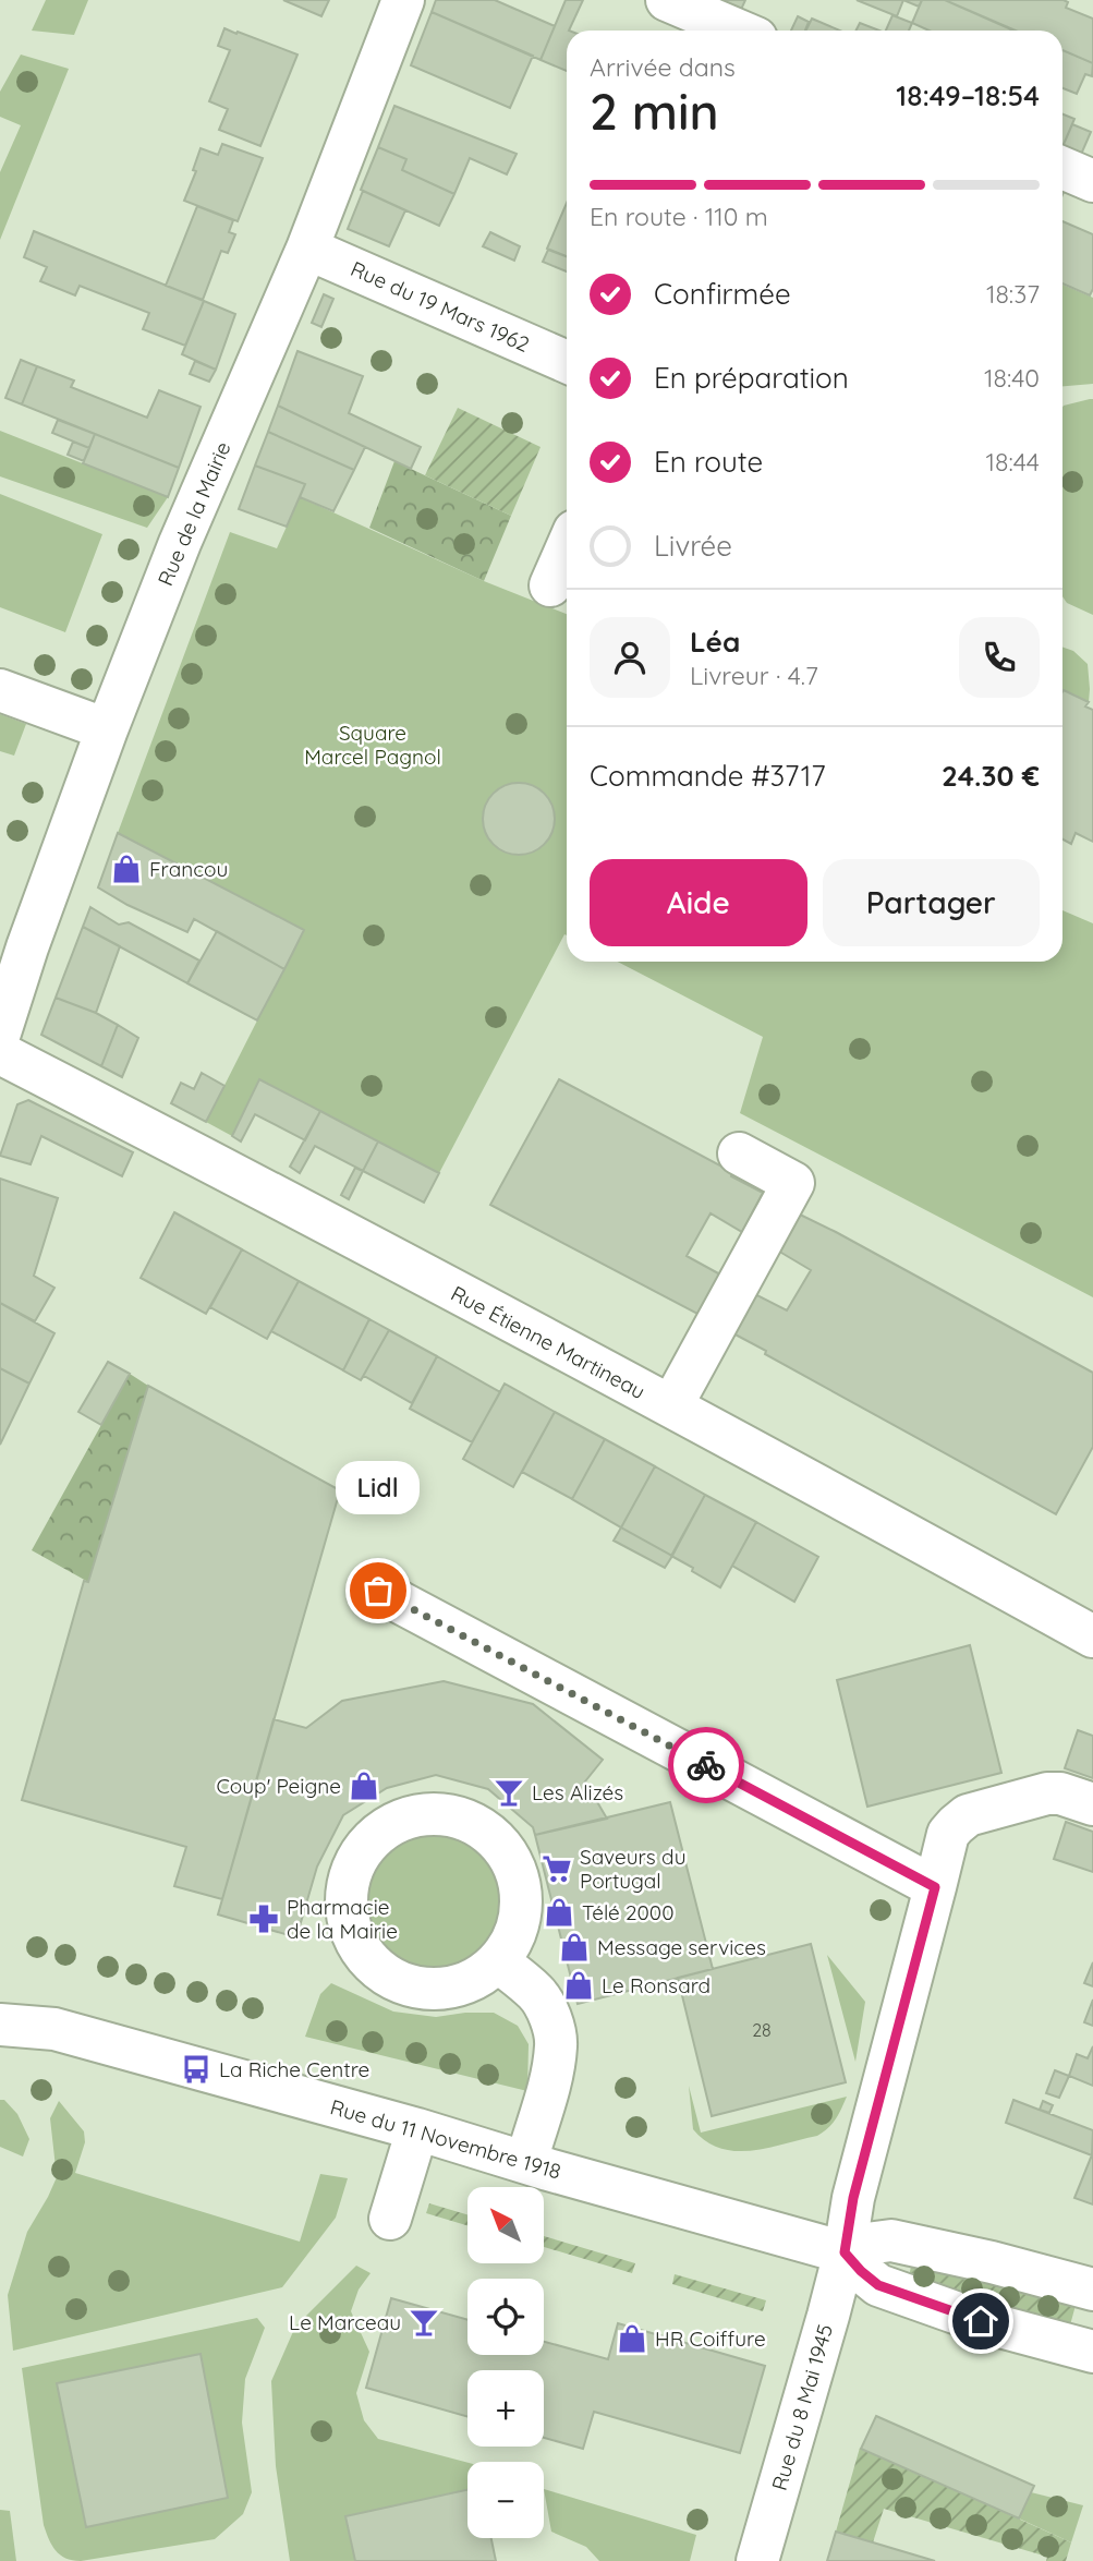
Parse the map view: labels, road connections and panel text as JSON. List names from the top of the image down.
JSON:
{
  "streets": {
    "street": [
      "Rue du 19 Mars 1962",
      "Rue de la Mairie",
      "Rue Étienne Martineau",
      "Rue du 11 Novembre 1918",
      "Rue du 8 Mai 1945"
    ]
  },
  "crossings": [
    ["Rue du 19 Mars 1962", "Rue de la Mairie"],
    ["Rue du 11 Novembre 1918", "Rue du 8 Mai 1945"]
  ],
  "parks": ["Square Marcel Pagnol"],
  "places": {
    "shop": [
      "Francou",
      "Coup' Peigne",
      "Télé 2000",
      "Message services",
      "Le Ronsard",
      "HR Coiffure"
    ],
    "other": ["Lidl"],
    "bar": ["Les Alizés", "Le Marceau"],
    "supermarket": ["Saveurs du Portugal"],
    "pharmacy": ["Pharmacie de la Mairie"],
    "bus stop": ["La Riche Centre"]
  },
  "house_numbers": ["28"],
  "north": "top left",
  "page": {
    "heading": ["2 min", "Arrivée dans", "18:49–18:54"],
    "panel": [
      "Léa",
      "Livreur · 4.7",
      "Commande #3717",
      "24.30 €"
    ],
    "bar": "En route · 110 m",
    "list": [
      ["Confirmée", "18:37"],
      ["En préparation", "18:40"],
      ["En route", "18:44"],
      "Livrée"
    ],
    "buttons": ["Aide", "Partager"],
    "bubble": "Lidl",
    "map_buttons": ["+", "−"]
  }
}
